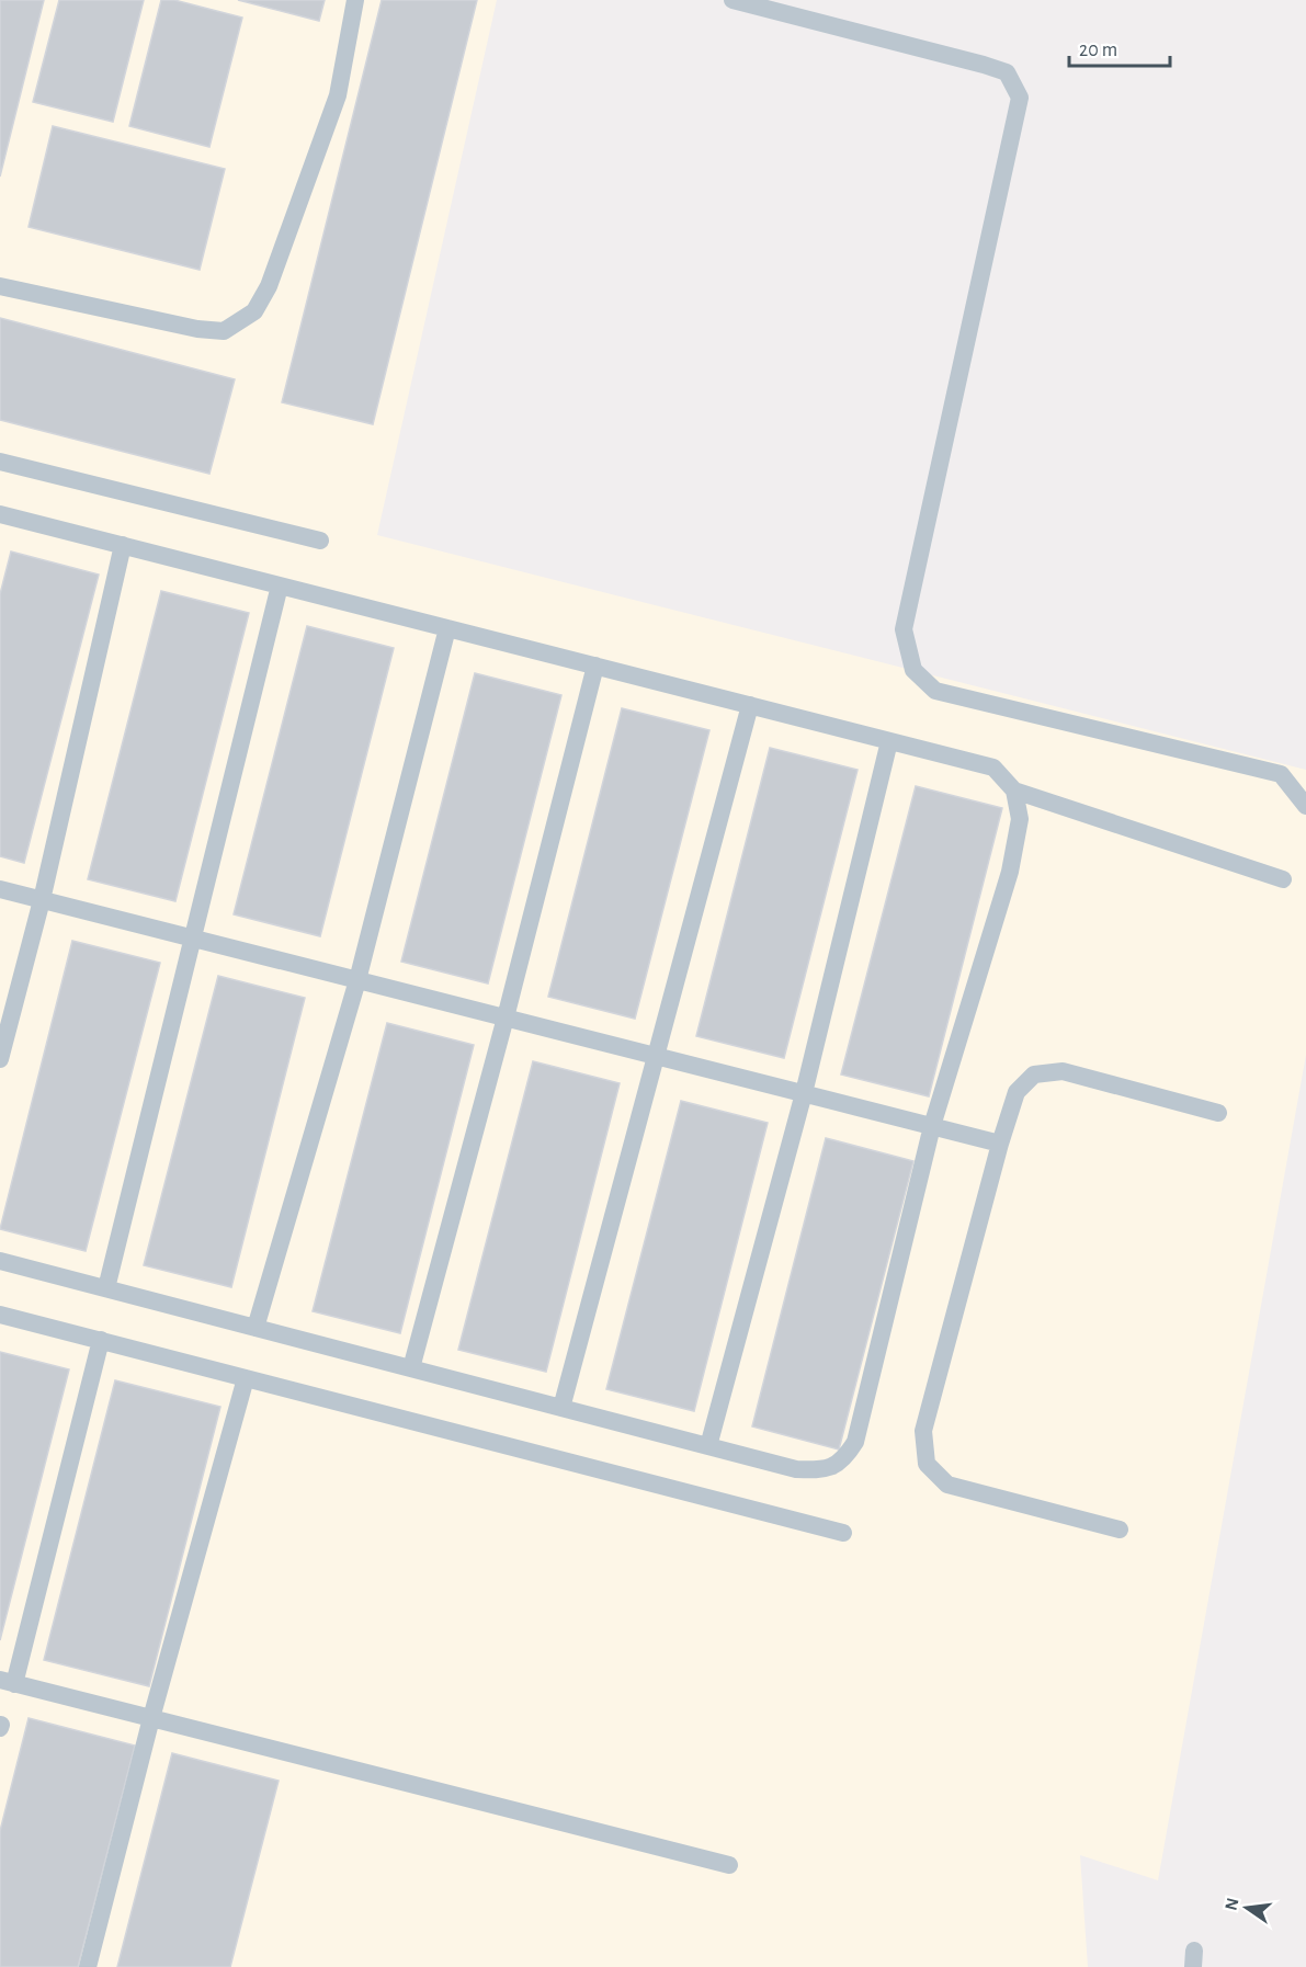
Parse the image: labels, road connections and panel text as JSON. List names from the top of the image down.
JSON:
{
  "scale_bar": "20 m",
  "north": "left"
}
